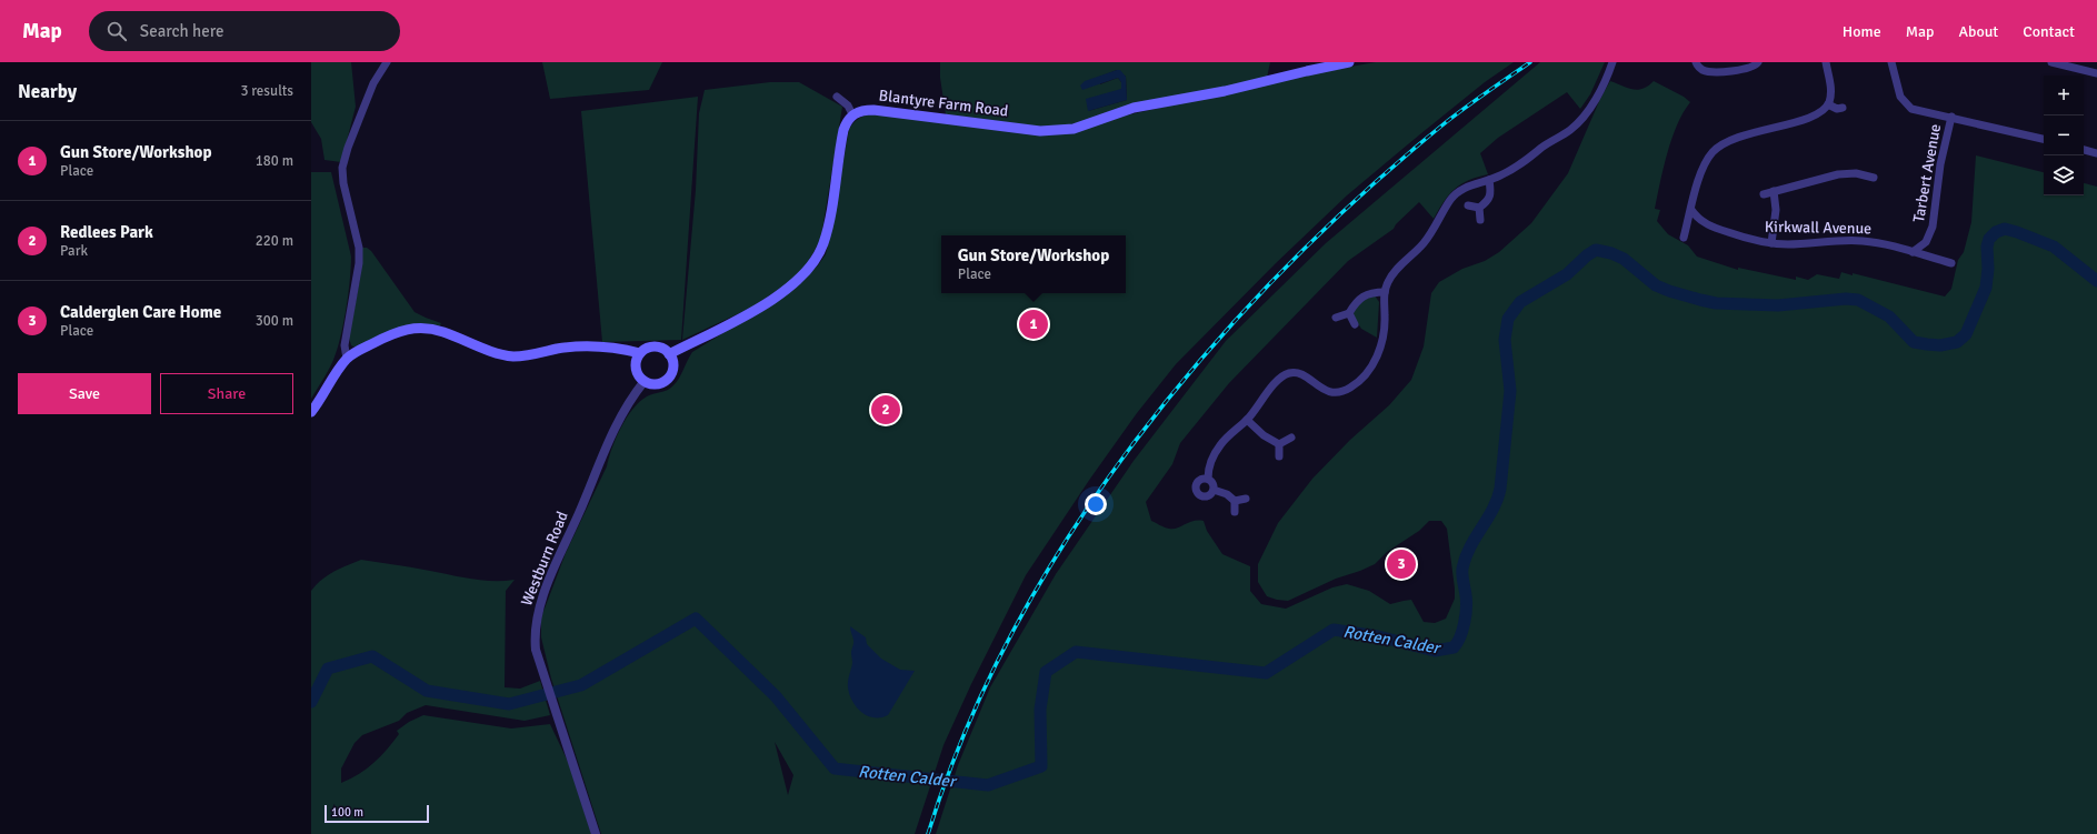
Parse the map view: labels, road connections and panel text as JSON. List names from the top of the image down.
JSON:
{
  "streets": {
    "main road": ["Blantyre Farm Road"],
    "street": ["Tarbert Avenue", "Kirkwall Avenue", "Westburn Road"]
  },
  "crossings": [
    ["Tarbert Avenue", "Kirkwall Avenue"]
  ],
  "water": ["Rotten Calder"],
  "scale_bar": "100 m",
  "page": {
    "header": "Map",
    "search": "Search here",
    "nav": [
      "Home",
      "Map",
      "About",
      "Contact"
    ],
    "heading": ["Nearby", "3 results"],
    "map_buttons": ["+", "−"],
    "list": [
      {
        "mark": "1",
        "name": "Gun Store/Workshop",
        "note": "Place",
        "value": "180 m"
      },
      {
        "mark": "2",
        "name": "Redlees Park",
        "note": "Park",
        "value": "220 m"
      },
      {
        "mark": "3",
        "name": "Calderglen Care Home",
        "note": "Place",
        "value": "300 m"
      }
    ],
    "popup": ["Gun Store/Workshop", "Place"],
    "pins": ["1", "2", "3"],
    "buttons": ["Save", "Share"],
    "scale": "100 m"
  }
}
